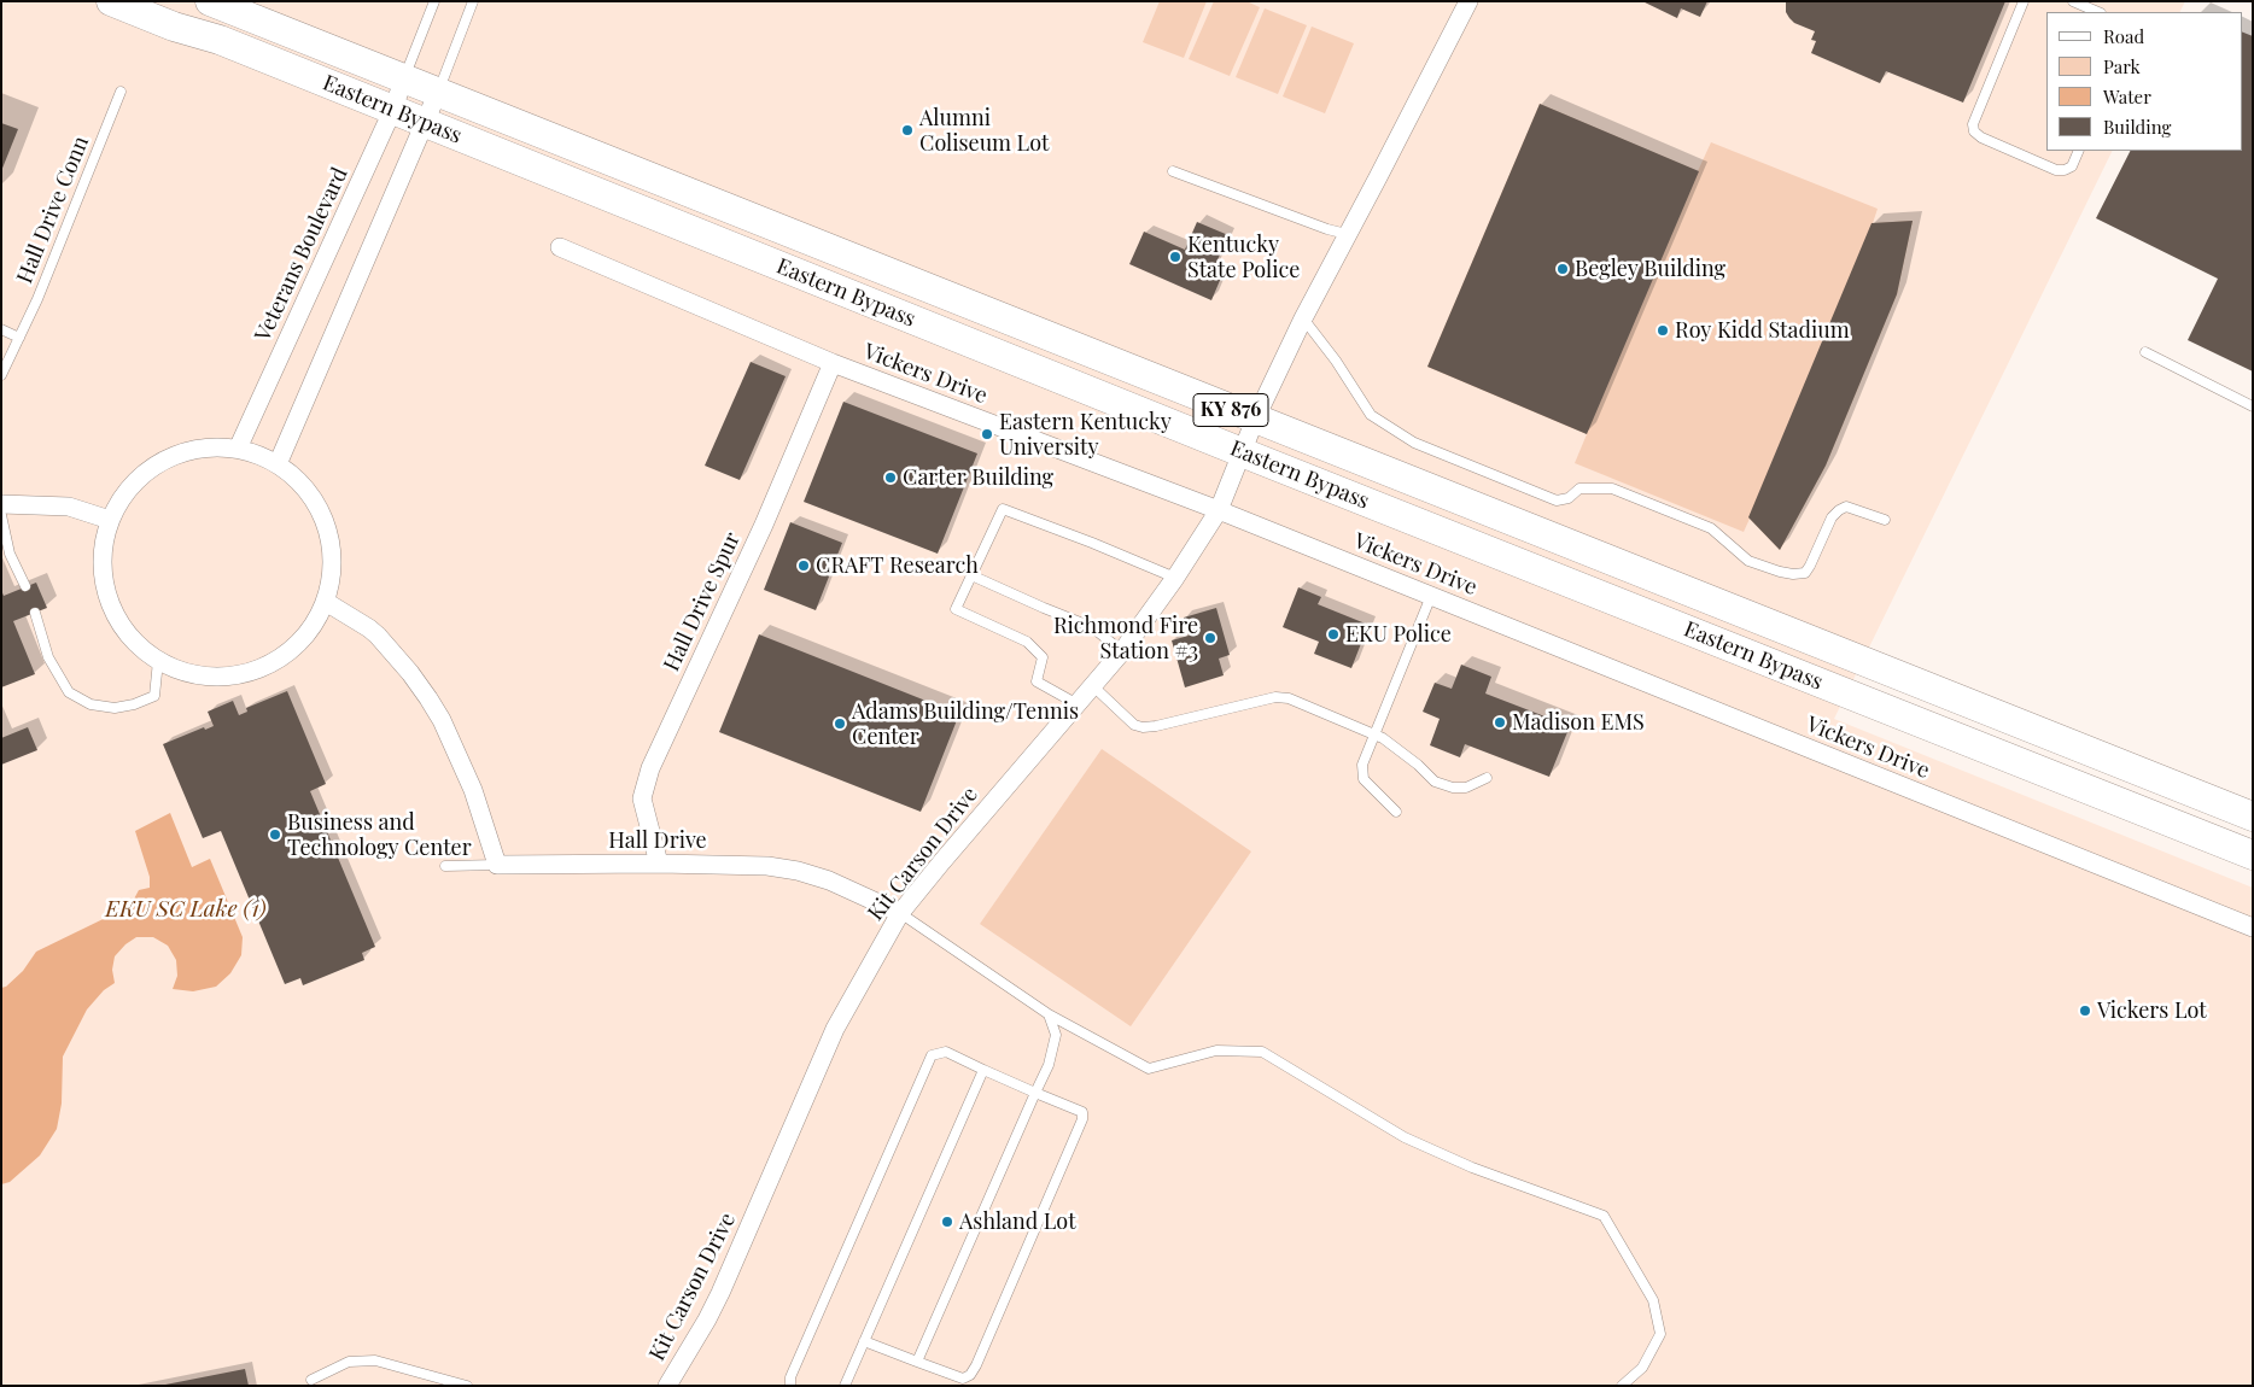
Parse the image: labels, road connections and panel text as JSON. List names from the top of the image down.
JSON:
{
  "streets": {
    "main road": ["Eastern Bypass", "KY 876"],
    "street": [
      "Veterans Boulevard",
      "Vickers Drive",
      "Hall Drive Spur",
      "Hall Drive",
      "Kit Carson Drive"
    ],
    "lane": ["Hall Drive Conn"]
  },
  "crossings": [
    ["Eastern Bypass", "Veterans Boulevard"],
    ["Eastern Bypass", "Kit Carson Drive"],
    ["Vickers Drive", "Hall Drive Spur"],
    ["Vickers Drive", "Kit Carson Drive"],
    ["Hall Drive Spur", "Hall Drive"],
    ["Hall Drive", "Kit Carson Drive"]
  ],
  "water": ["EKU SC Lake (1)"],
  "places": [
    "Alumni Coliseum Lot",
    "Kentucky State Police",
    "Begley Building",
    "Roy Kidd Stadium",
    "Eastern Kentucky University",
    "Carter Building",
    "CRAFT Research",
    "EKU Police",
    "Richmond Fire Station #3",
    "Madison EMS",
    "Adams Building/Tennis Center",
    "Business and Technology Center",
    "Vickers Lot",
    "Ashland Lot"
  ],
  "legend": [
    "Road",
    "Park",
    "Water",
    "Building"
  ]
}
